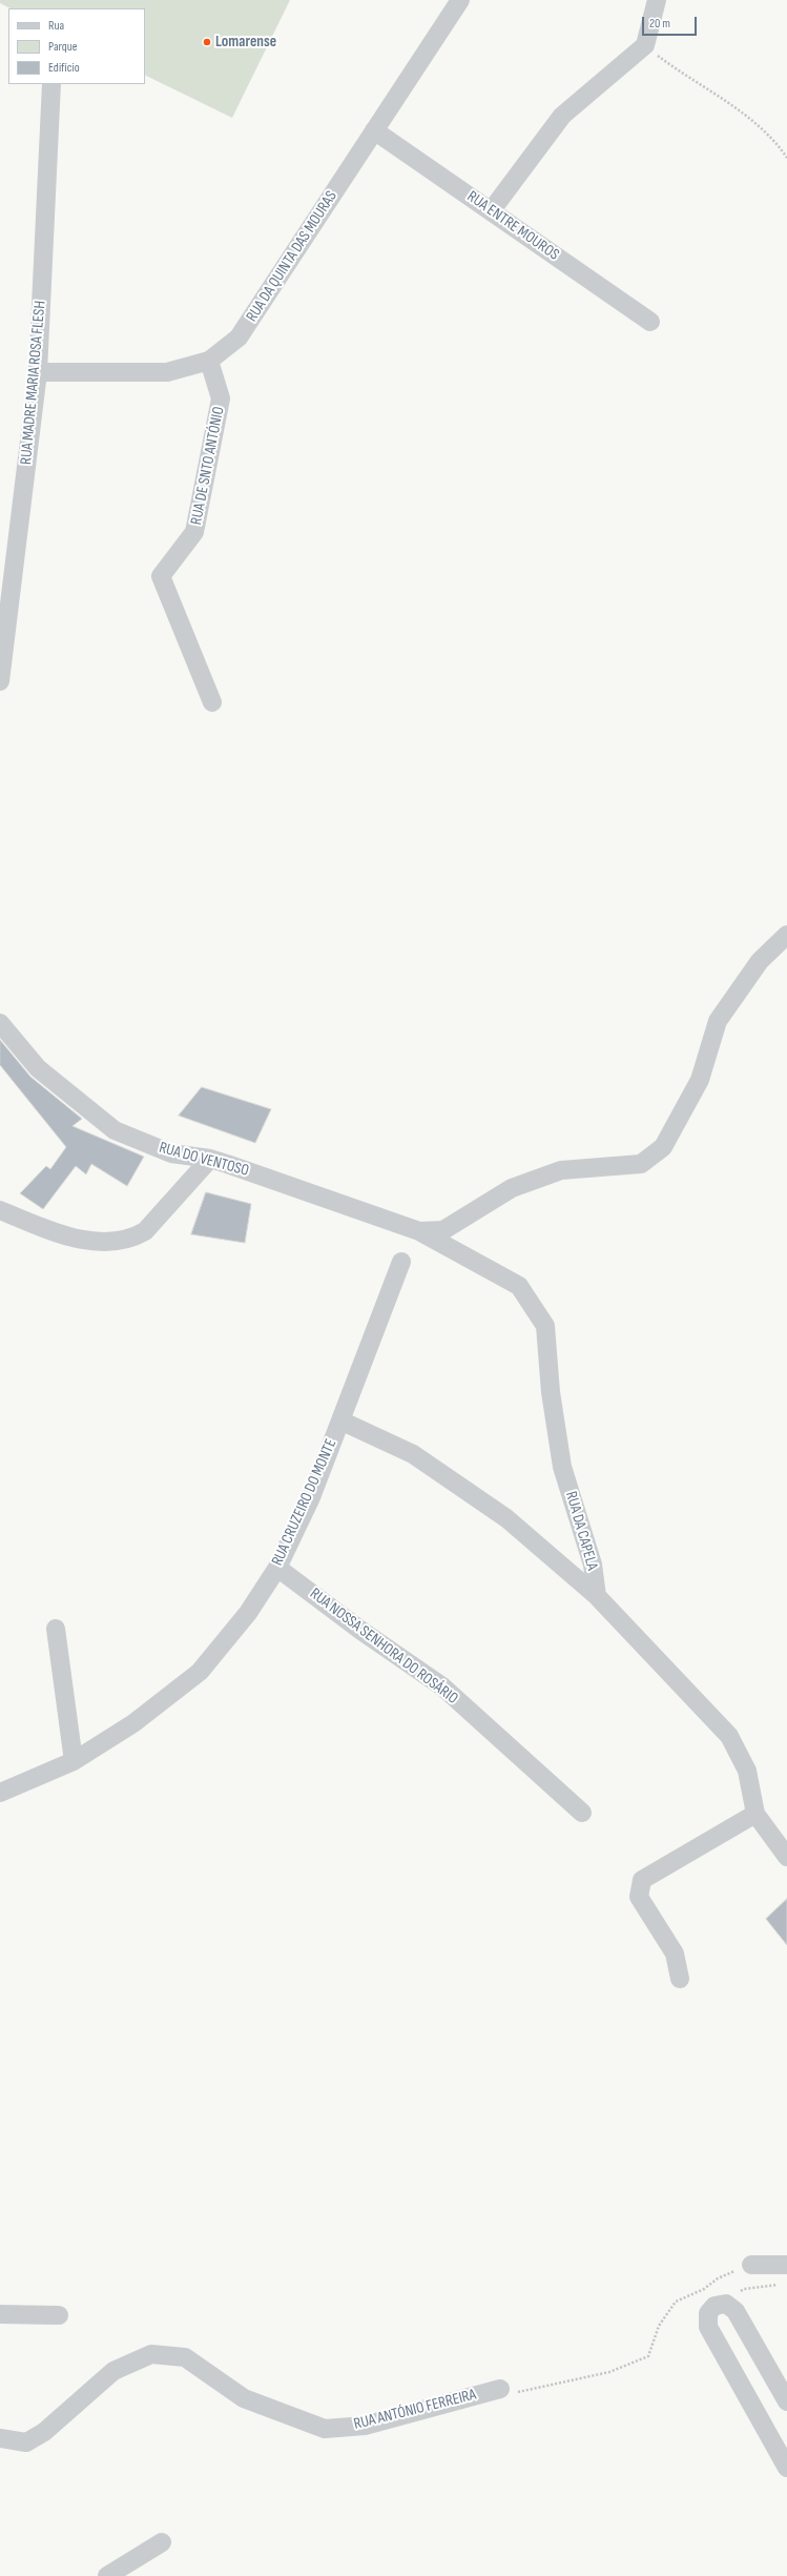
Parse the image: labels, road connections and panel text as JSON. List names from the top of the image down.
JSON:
{
  "streets": {
    "street": [
      "RUA ENTRE MOUROS",
      "RUA DA QUINTA DAS MOURAS",
      "RUA MADRE MARIA ROSA FLESH",
      "RUA DE SNTO ANTÓNIO",
      "RUA DO VENTOSO",
      "RUA CRUZEIRO DO MONTE",
      "RUA DA CAPELA",
      "RUA NOSSA SENHORA DO ROSÁRIO",
      "RUA ANTÓNIO FERREIRA"
    ]
  },
  "crossings": [
    ["RUA ENTRE MOUROS", "RUA DA QUINTA DAS MOURAS"],
    ["RUA DA QUINTA DAS MOURAS", "RUA MADRE MARIA ROSA FLESH"],
    ["RUA DA QUINTA DAS MOURAS", "RUA DE SNTO ANTÓNIO"],
    ["RUA DO VENTOSO", "RUA DA CAPELA"],
    ["RUA CRUZEIRO DO MONTE", "RUA NOSSA SENHORA DO ROSÁRIO"]
  ],
  "places": ["Lomarense"],
  "legend": ["Rua", "Parque", "Edifício"],
  "scale_bar": "20 m"
}
